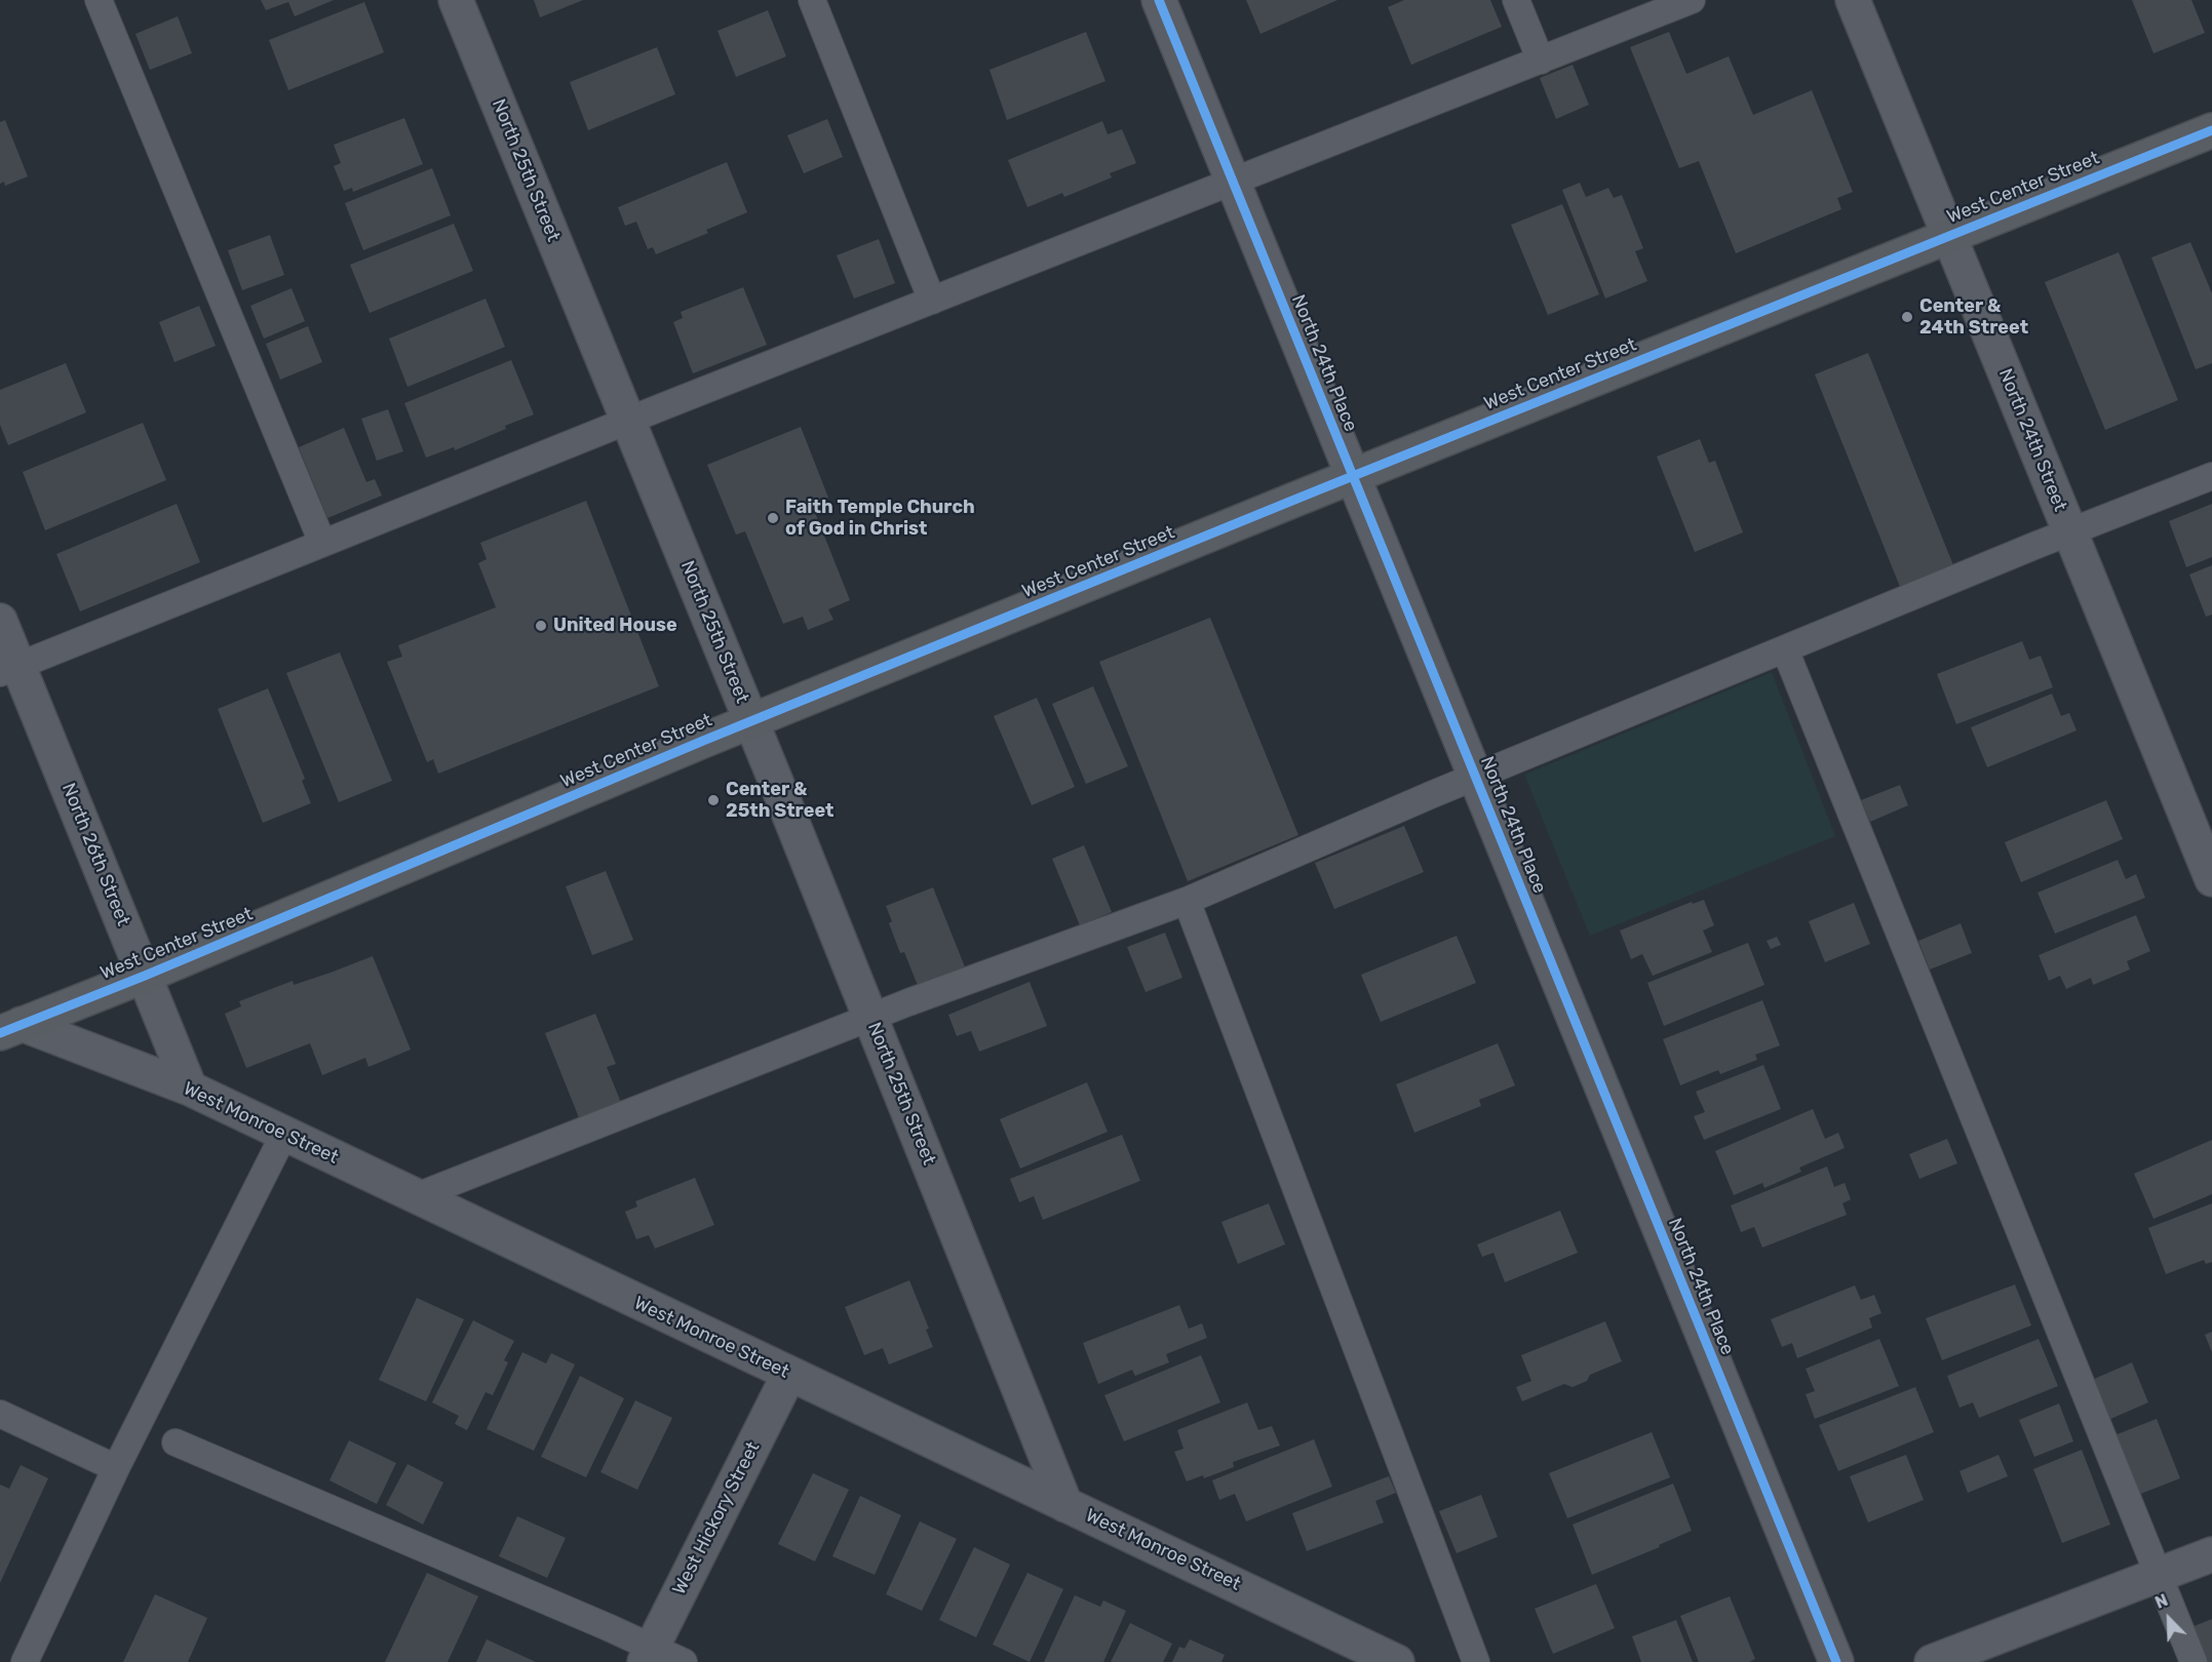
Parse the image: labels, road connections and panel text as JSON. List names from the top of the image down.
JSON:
{
  "streets": {
    "street": [
      "North 25th Street",
      "West Center Street",
      "North 24th Place",
      "North 24th Street",
      "North 26th Street",
      "West Monroe Street",
      "West Hickory Street"
    ]
  },
  "crossings": [
    ["North 25th Street", "West Center Street"],
    ["North 25th Street", "West Monroe Street"],
    ["West Center Street", "North 24th Place"],
    ["West Center Street", "North 24th Street"],
    ["West Center Street", "North 26th Street"],
    ["West Center Street", "West Monroe Street"],
    ["North 26th Street", "West Monroe Street"],
    ["West Monroe Street", "West Hickory Street"]
  ],
  "places": [
    "Center & 24th Street",
    "Faith Temple Church of God in Christ",
    "United House",
    "Center & 25th Street"
  ],
  "north": "top left"
}
